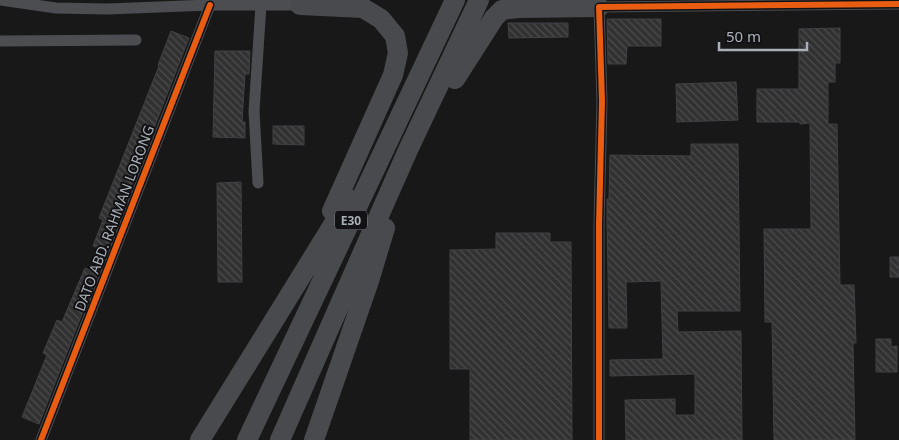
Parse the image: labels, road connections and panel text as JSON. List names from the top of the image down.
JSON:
{
  "streets": {
    "highway": ["E30"],
    "street": ["DATO ABD. RAHMAN LORONG"]
  },
  "scale_bar": "50 m"
}
